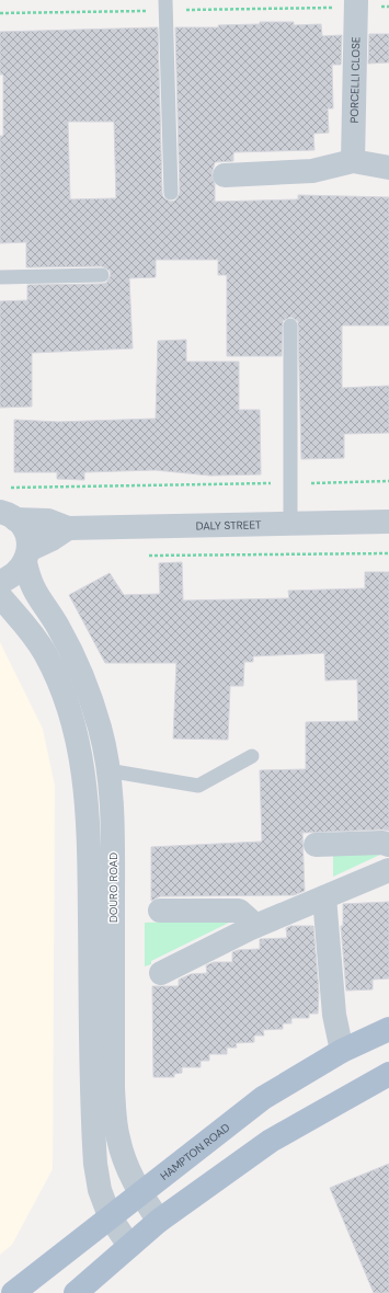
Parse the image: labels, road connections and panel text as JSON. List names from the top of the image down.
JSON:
{
  "streets": {
    "main road": ["HAMPTON ROAD"],
    "street": ["PORCELLI CLOSE", "DALY STREET", "DOURO ROAD"]
  },
  "crossings": [
    ["DALY STREET", "DOURO ROAD"],
    ["DOURO ROAD", "HAMPTON ROAD"]
  ]
}
